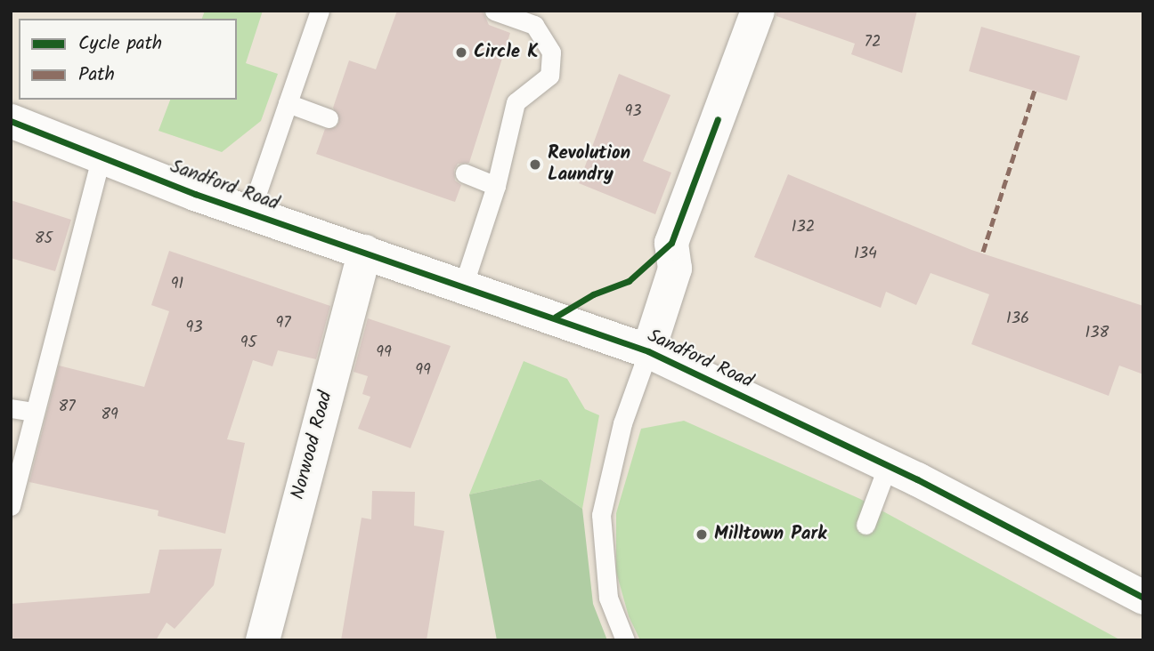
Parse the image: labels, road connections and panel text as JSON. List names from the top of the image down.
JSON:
{
  "streets": {
    "main road": ["Sandford Road", "Norwood Road"]
  },
  "crossings": [
    ["Sandford Road", "Norwood Road"]
  ],
  "places": ["Circle K", "Revolution Laundry", "Milltown Park"],
  "house_numbers": [
    "72",
    "93",
    "132",
    "85",
    "134",
    "91",
    "136",
    "97",
    "93",
    "138",
    "95",
    "99",
    "99",
    "87",
    "89"
  ],
  "legend": ["Cycle path", "Path"]
}
